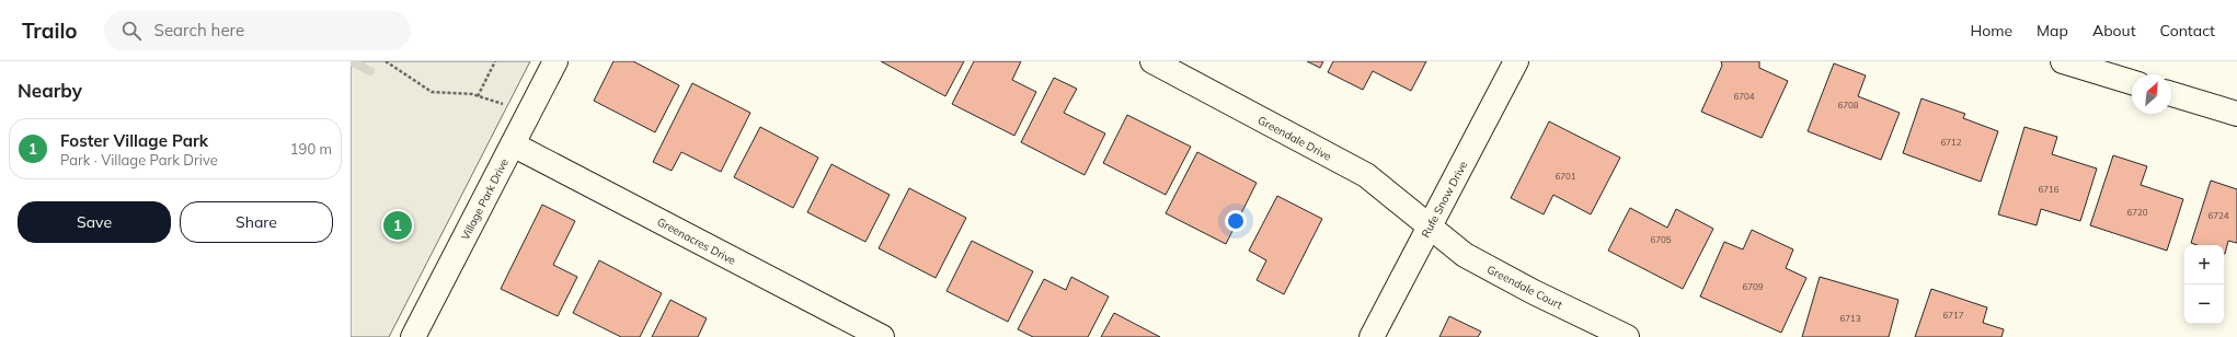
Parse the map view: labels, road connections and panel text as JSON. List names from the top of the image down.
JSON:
{
  "streets": {
    "street": [
      "Greendale Drive",
      "Village Park Drive",
      "Rufe Snow Drive",
      "Greenacres Drive",
      "Greendale Court"
    ]
  },
  "crossings": [
    ["Greendale Drive", "Rufe Snow Drive"],
    ["Greendale Drive", "Greendale Court"],
    ["Village Park Drive", "Greenacres Drive"],
    ["Rufe Snow Drive", "Greendale Court"]
  ],
  "house_numbers": [
    "6704",
    "6708",
    "6712",
    "6701",
    "6716",
    "6720",
    "6724",
    "6705",
    "6709",
    "6717",
    "6713"
  ],
  "north": "top right",
  "page": {
    "header": "Trailo",
    "search": "Search here",
    "nav": [
      "Home",
      "Map",
      "About",
      "Contact"
    ],
    "heading": "Nearby",
    "list": [
      {
        "mark": "1",
        "name": "Foster Village Park",
        "note": "Park · Village Park Drive",
        "value": "190 m"
      }
    ],
    "buttons": ["Save", "Share"],
    "pins": "1",
    "map_buttons": ["+", "−"]
  }
}
